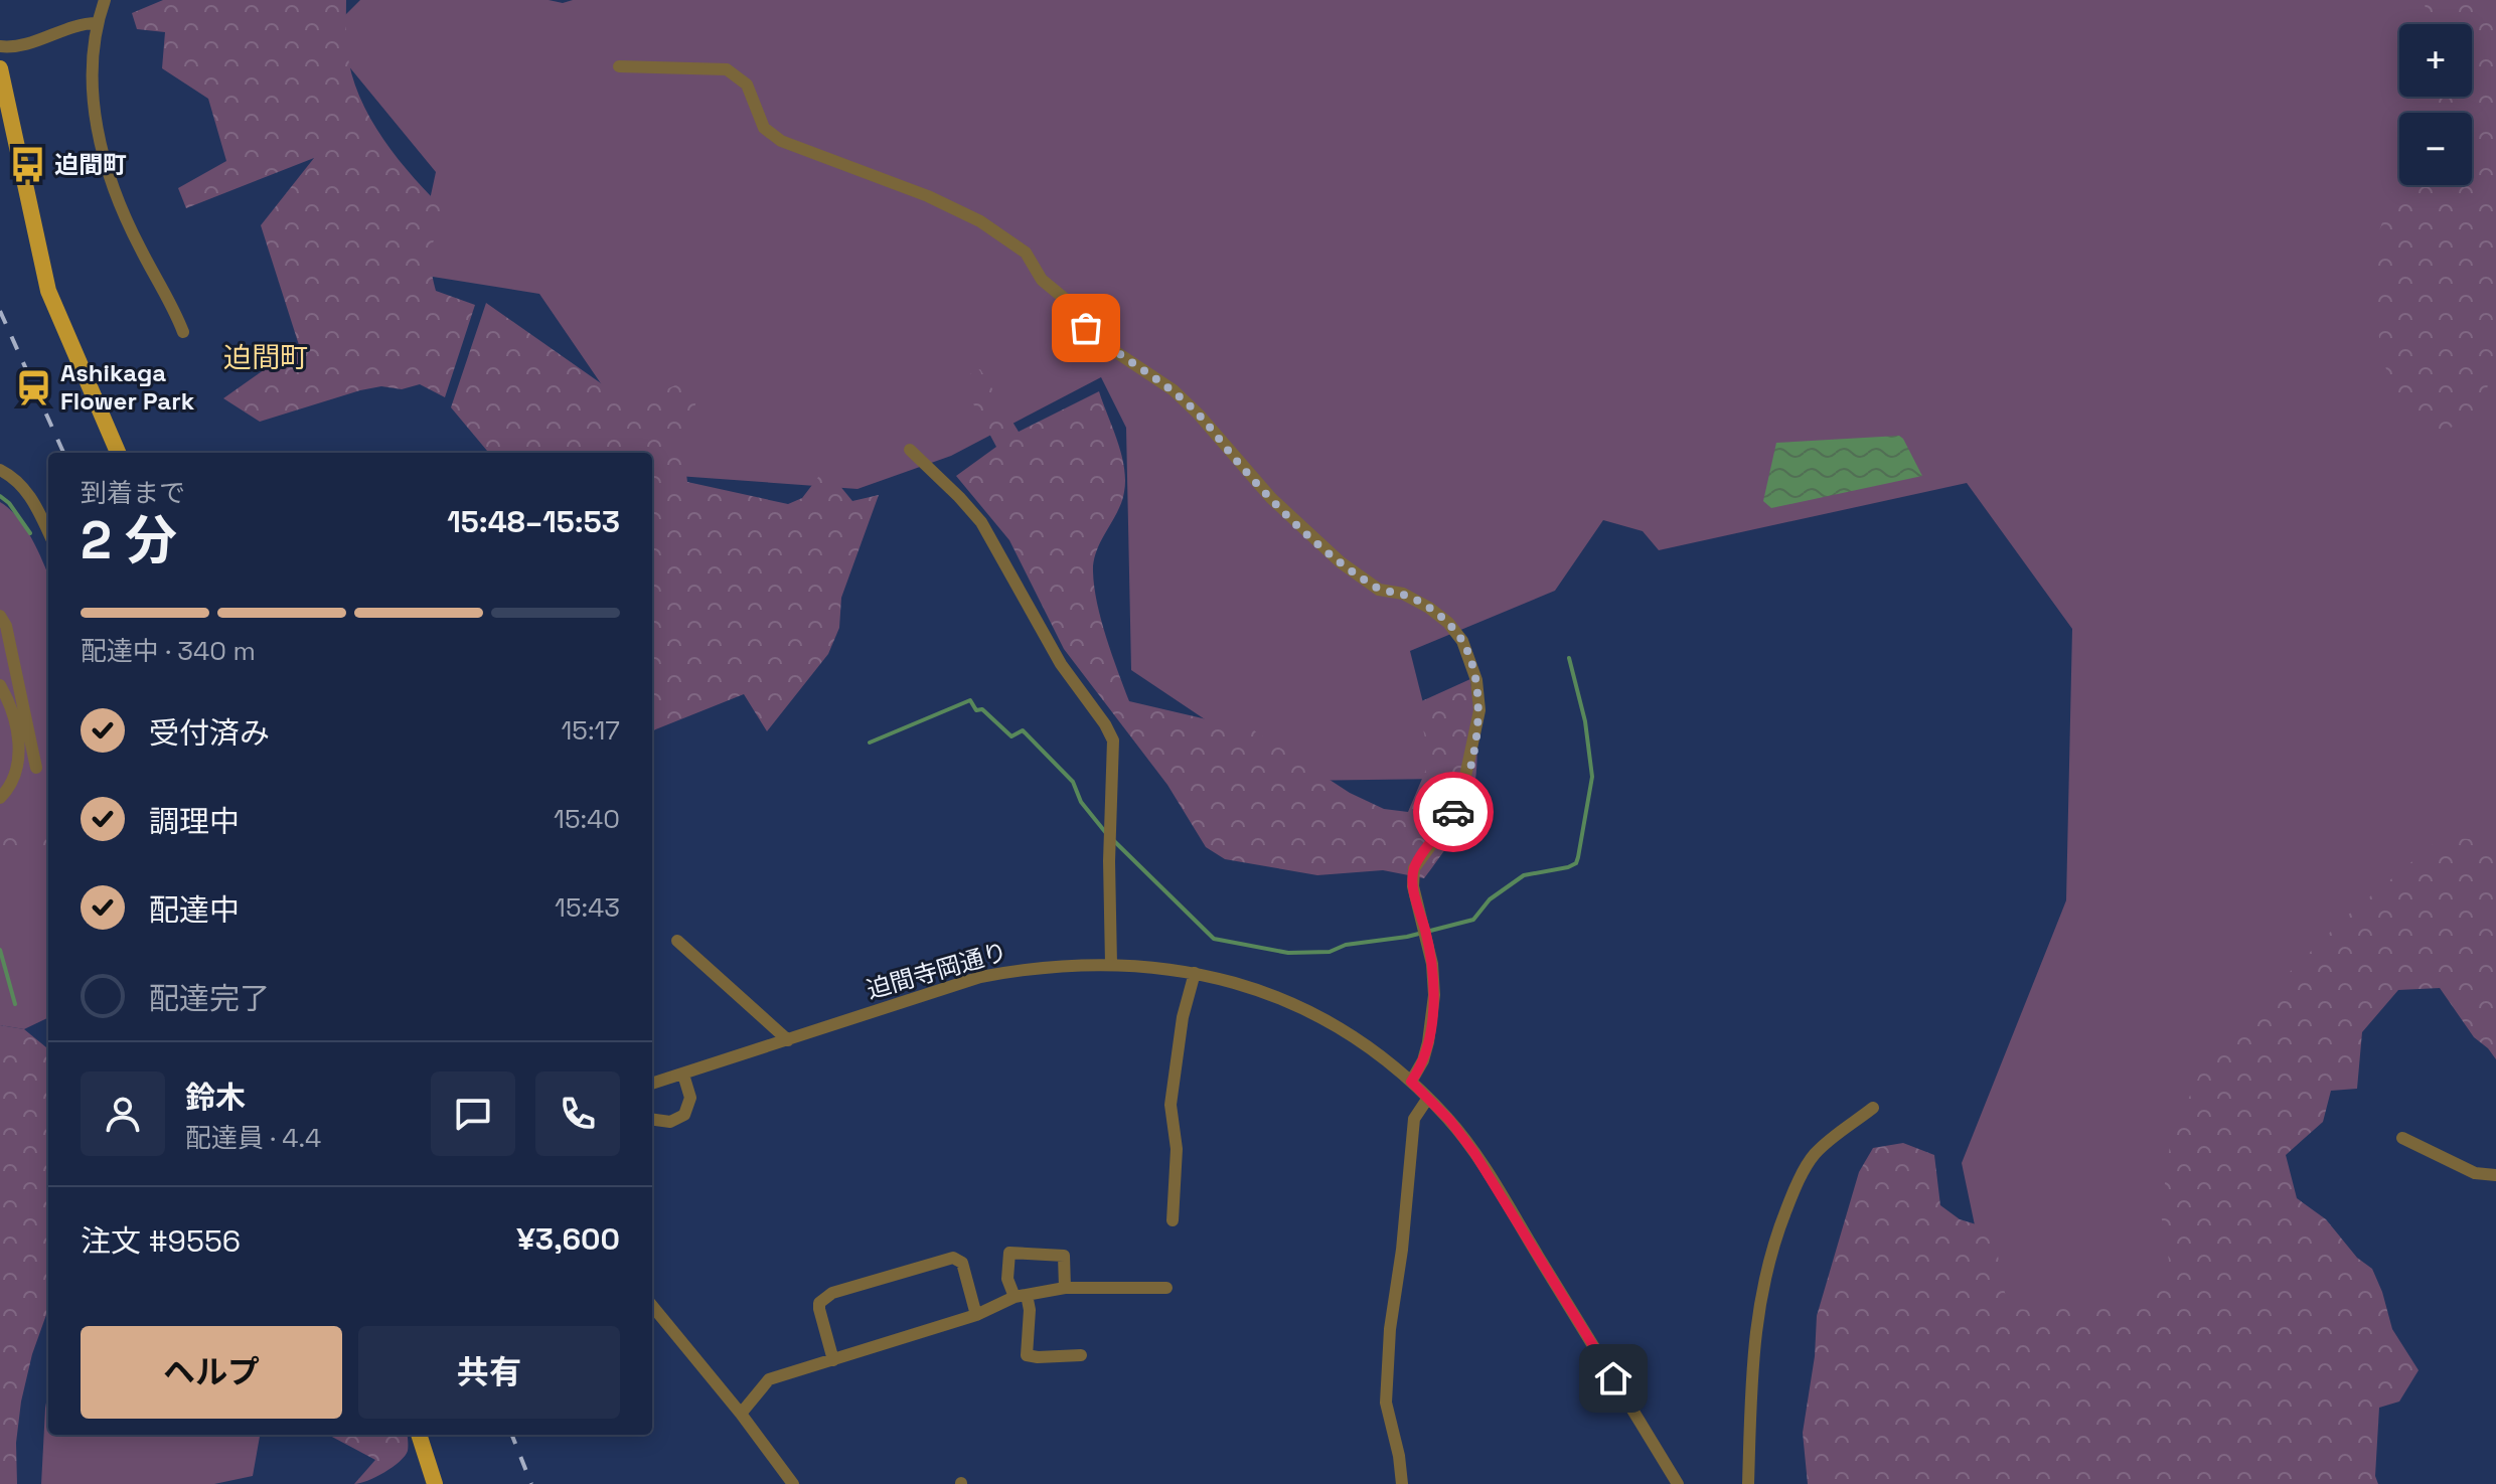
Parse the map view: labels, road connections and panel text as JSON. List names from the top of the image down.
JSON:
{
  "streets": {
    "street": ["迫間寺岡通り"]
  },
  "districts": ["迫間町"],
  "places": {
    "bus stop": ["迫間町"],
    "station": ["Ashikaga Flower Park"]
  },
  "page": {
    "map_buttons": ["+", "−"],
    "heading": ["2 分", "到着まで", "15:48–15:53"],
    "panel": [
      "鈴木",
      "配達員 · 4.4",
      "注文 #9556",
      "¥3,600"
    ],
    "bar": "配達中 · 340 m",
    "list": [
      ["受付済み", "15:17"],
      ["調理中", "15:40"],
      ["配達中", "15:43"],
      "配達完了"
    ],
    "buttons": ["ヘルプ", "共有"]
  }
}
